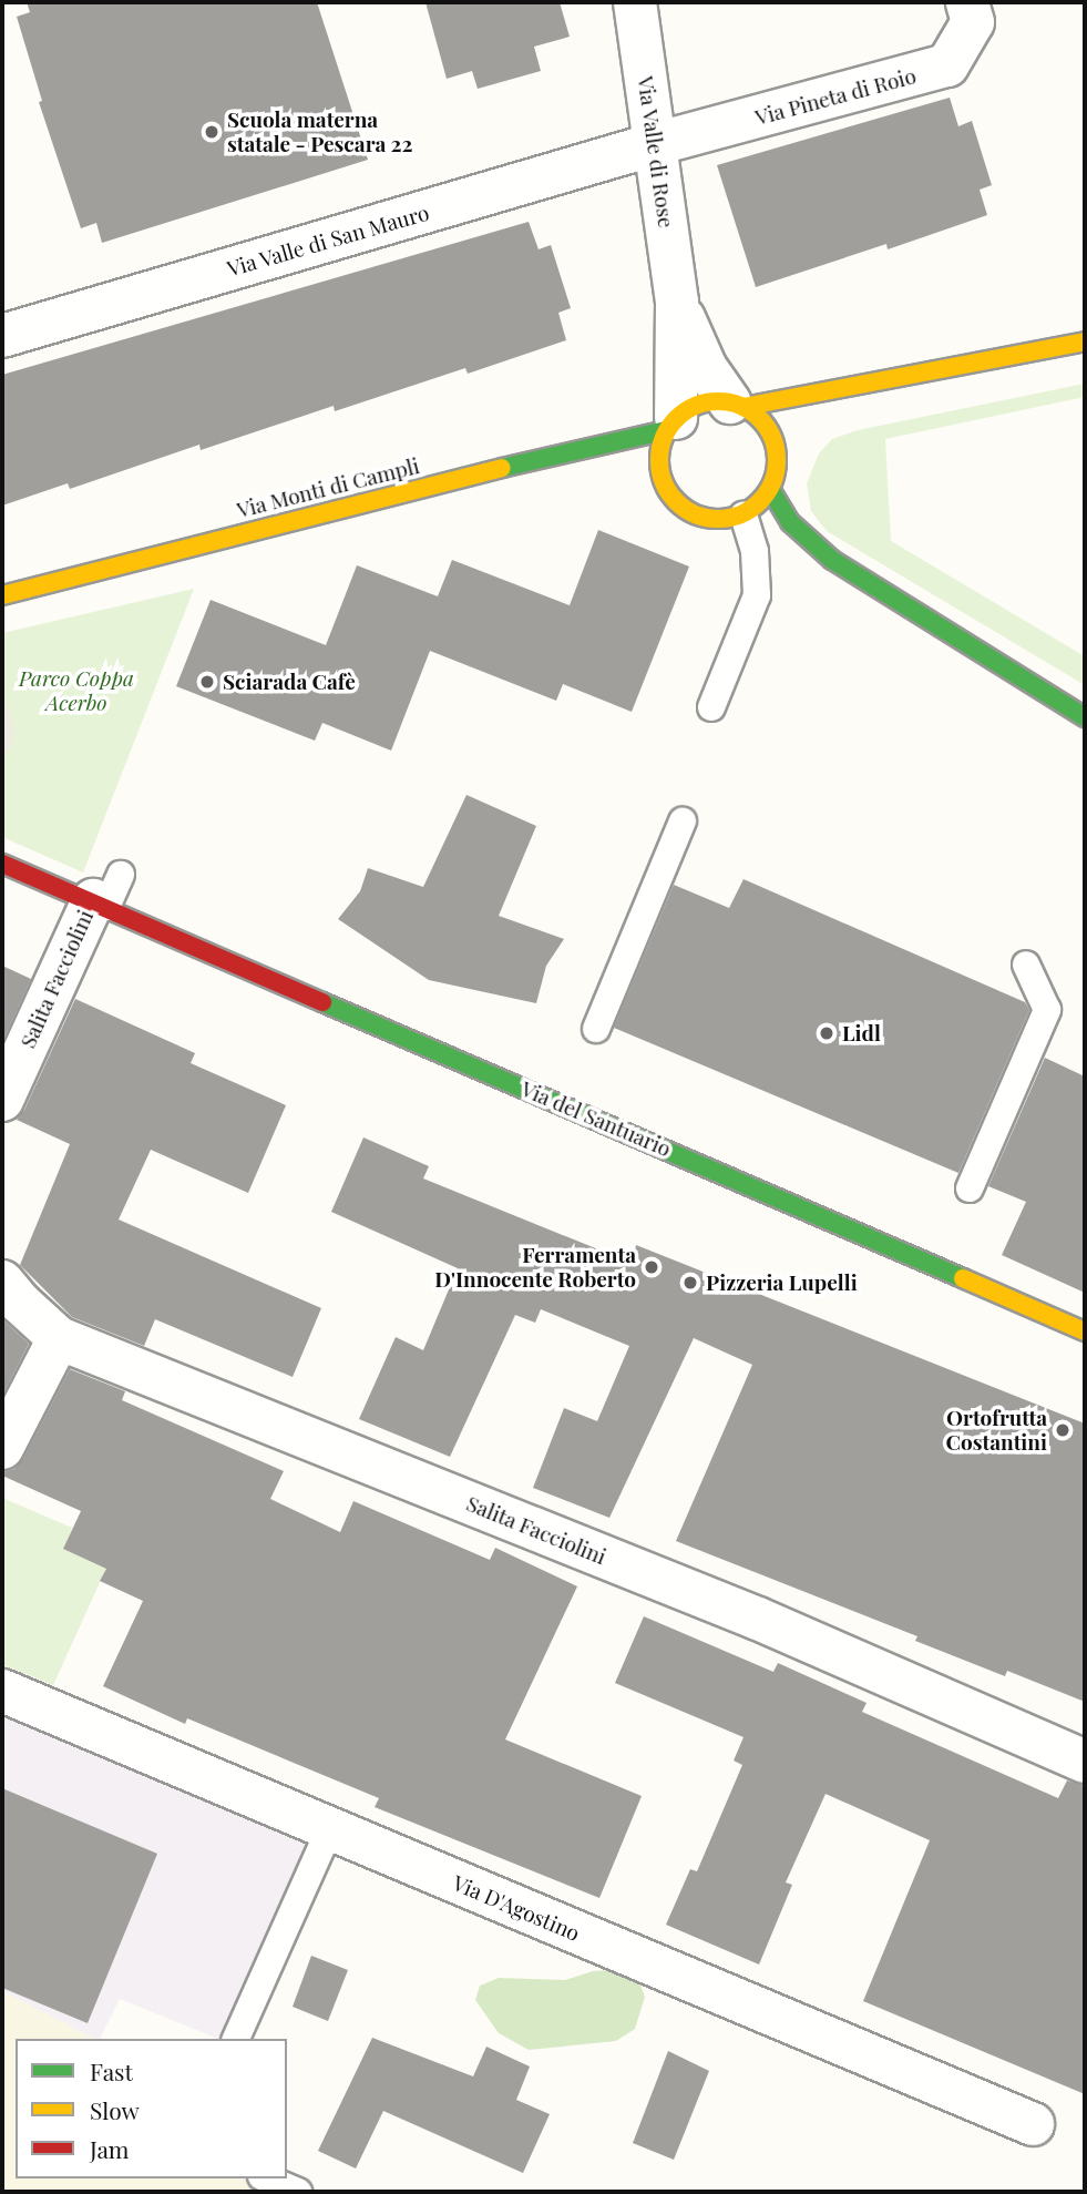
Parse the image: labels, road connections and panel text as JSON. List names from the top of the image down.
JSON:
{
  "streets": {
    "street": [
      "Via Pineta di Roio",
      "Via Valle di Rose",
      "Via Valle di San Mauro",
      "Via Monti di Campli",
      "Salita Facciolini",
      "Via del Santuario",
      "Via D'Agostino"
    ]
  },
  "crossings": [
    ["Via Pineta di Roio", "Via Valle di Rose"],
    ["Via Pineta di Roio", "Via Valle di San Mauro"],
    ["Via Valle di Rose", "Via Valle di San Mauro"],
    ["Via Valle di Rose", "Via Monti di Campli"],
    ["Salita Facciolini", "Via del Santuario"]
  ],
  "parks": ["Parco Coppa Acerbo"],
  "places": [
    "Scuola materna statale - Pescara 22",
    "Sciarada Cafè",
    "Lidl",
    "Ferramenta D'Innocente Roberto",
    "Pizzeria Lupelli",
    "Ortofrutta Costantini"
  ],
  "legend": ["Fast", "Slow", "Jam"]
}
